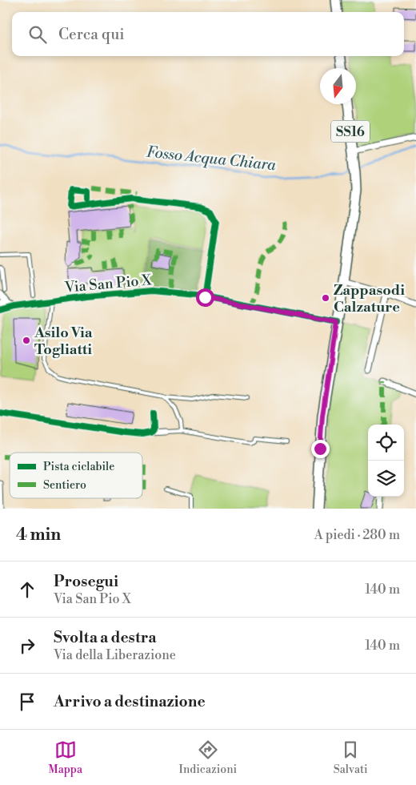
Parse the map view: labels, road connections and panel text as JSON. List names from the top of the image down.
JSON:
{
  "streets": {
    "main road": ["SS16"],
    "street": ["Via San Pio X"]
  },
  "crossings": [
    ["SS16", "Via San Pio X"]
  ],
  "water": ["Fosso Acqua Chiara"],
  "places": ["Zappasodi Calzature", "Asilo Via Togliatti"],
  "legend": ["Pista ciclabile", "Sentiero"],
  "north": "bottom",
  "page": {
    "search": "Cerca qui",
    "heading": ["4 min", "A piedi · 280 m"],
    "list": [
      ["Prosegui", "Via San Pio X", "140 m"],
      ["Svolta a destra", "Via della Liberazione", "140 m"],
      "Arrivo a destinazione"
    ],
    "nav": ["Mappa", "Indicazioni", "Salvati"]
  }
}
